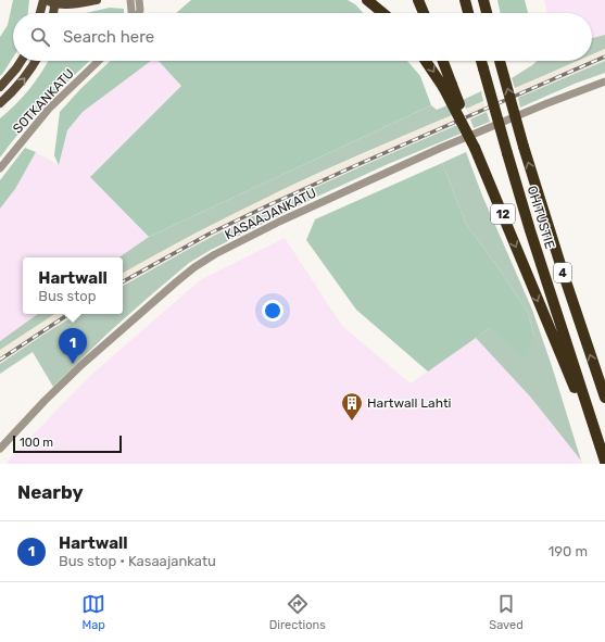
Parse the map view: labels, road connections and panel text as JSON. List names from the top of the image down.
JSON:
{
  "streets": {
    "highway": ["12", "OHITUSTIE", "4"],
    "street": ["SOTKANKATU", "KASAAJANKATU"]
  },
  "crossings": [
    ["12", "OHITUSTIE"]
  ],
  "places": {
    "building": ["Hartwall Lahti"]
  },
  "scale_bar": "100 m",
  "page": {
    "search": "Search here",
    "popup": ["Hartwall", "Bus stop"],
    "pins": "1",
    "scale": "100 m",
    "heading": "Nearby",
    "list": [
      {
        "mark": "1",
        "name": "Hartwall",
        "note": "Bus stop · Kasaajankatu",
        "value": "190 m"
      }
    ],
    "nav": ["Map", "Directions", "Saved"]
  }
}
